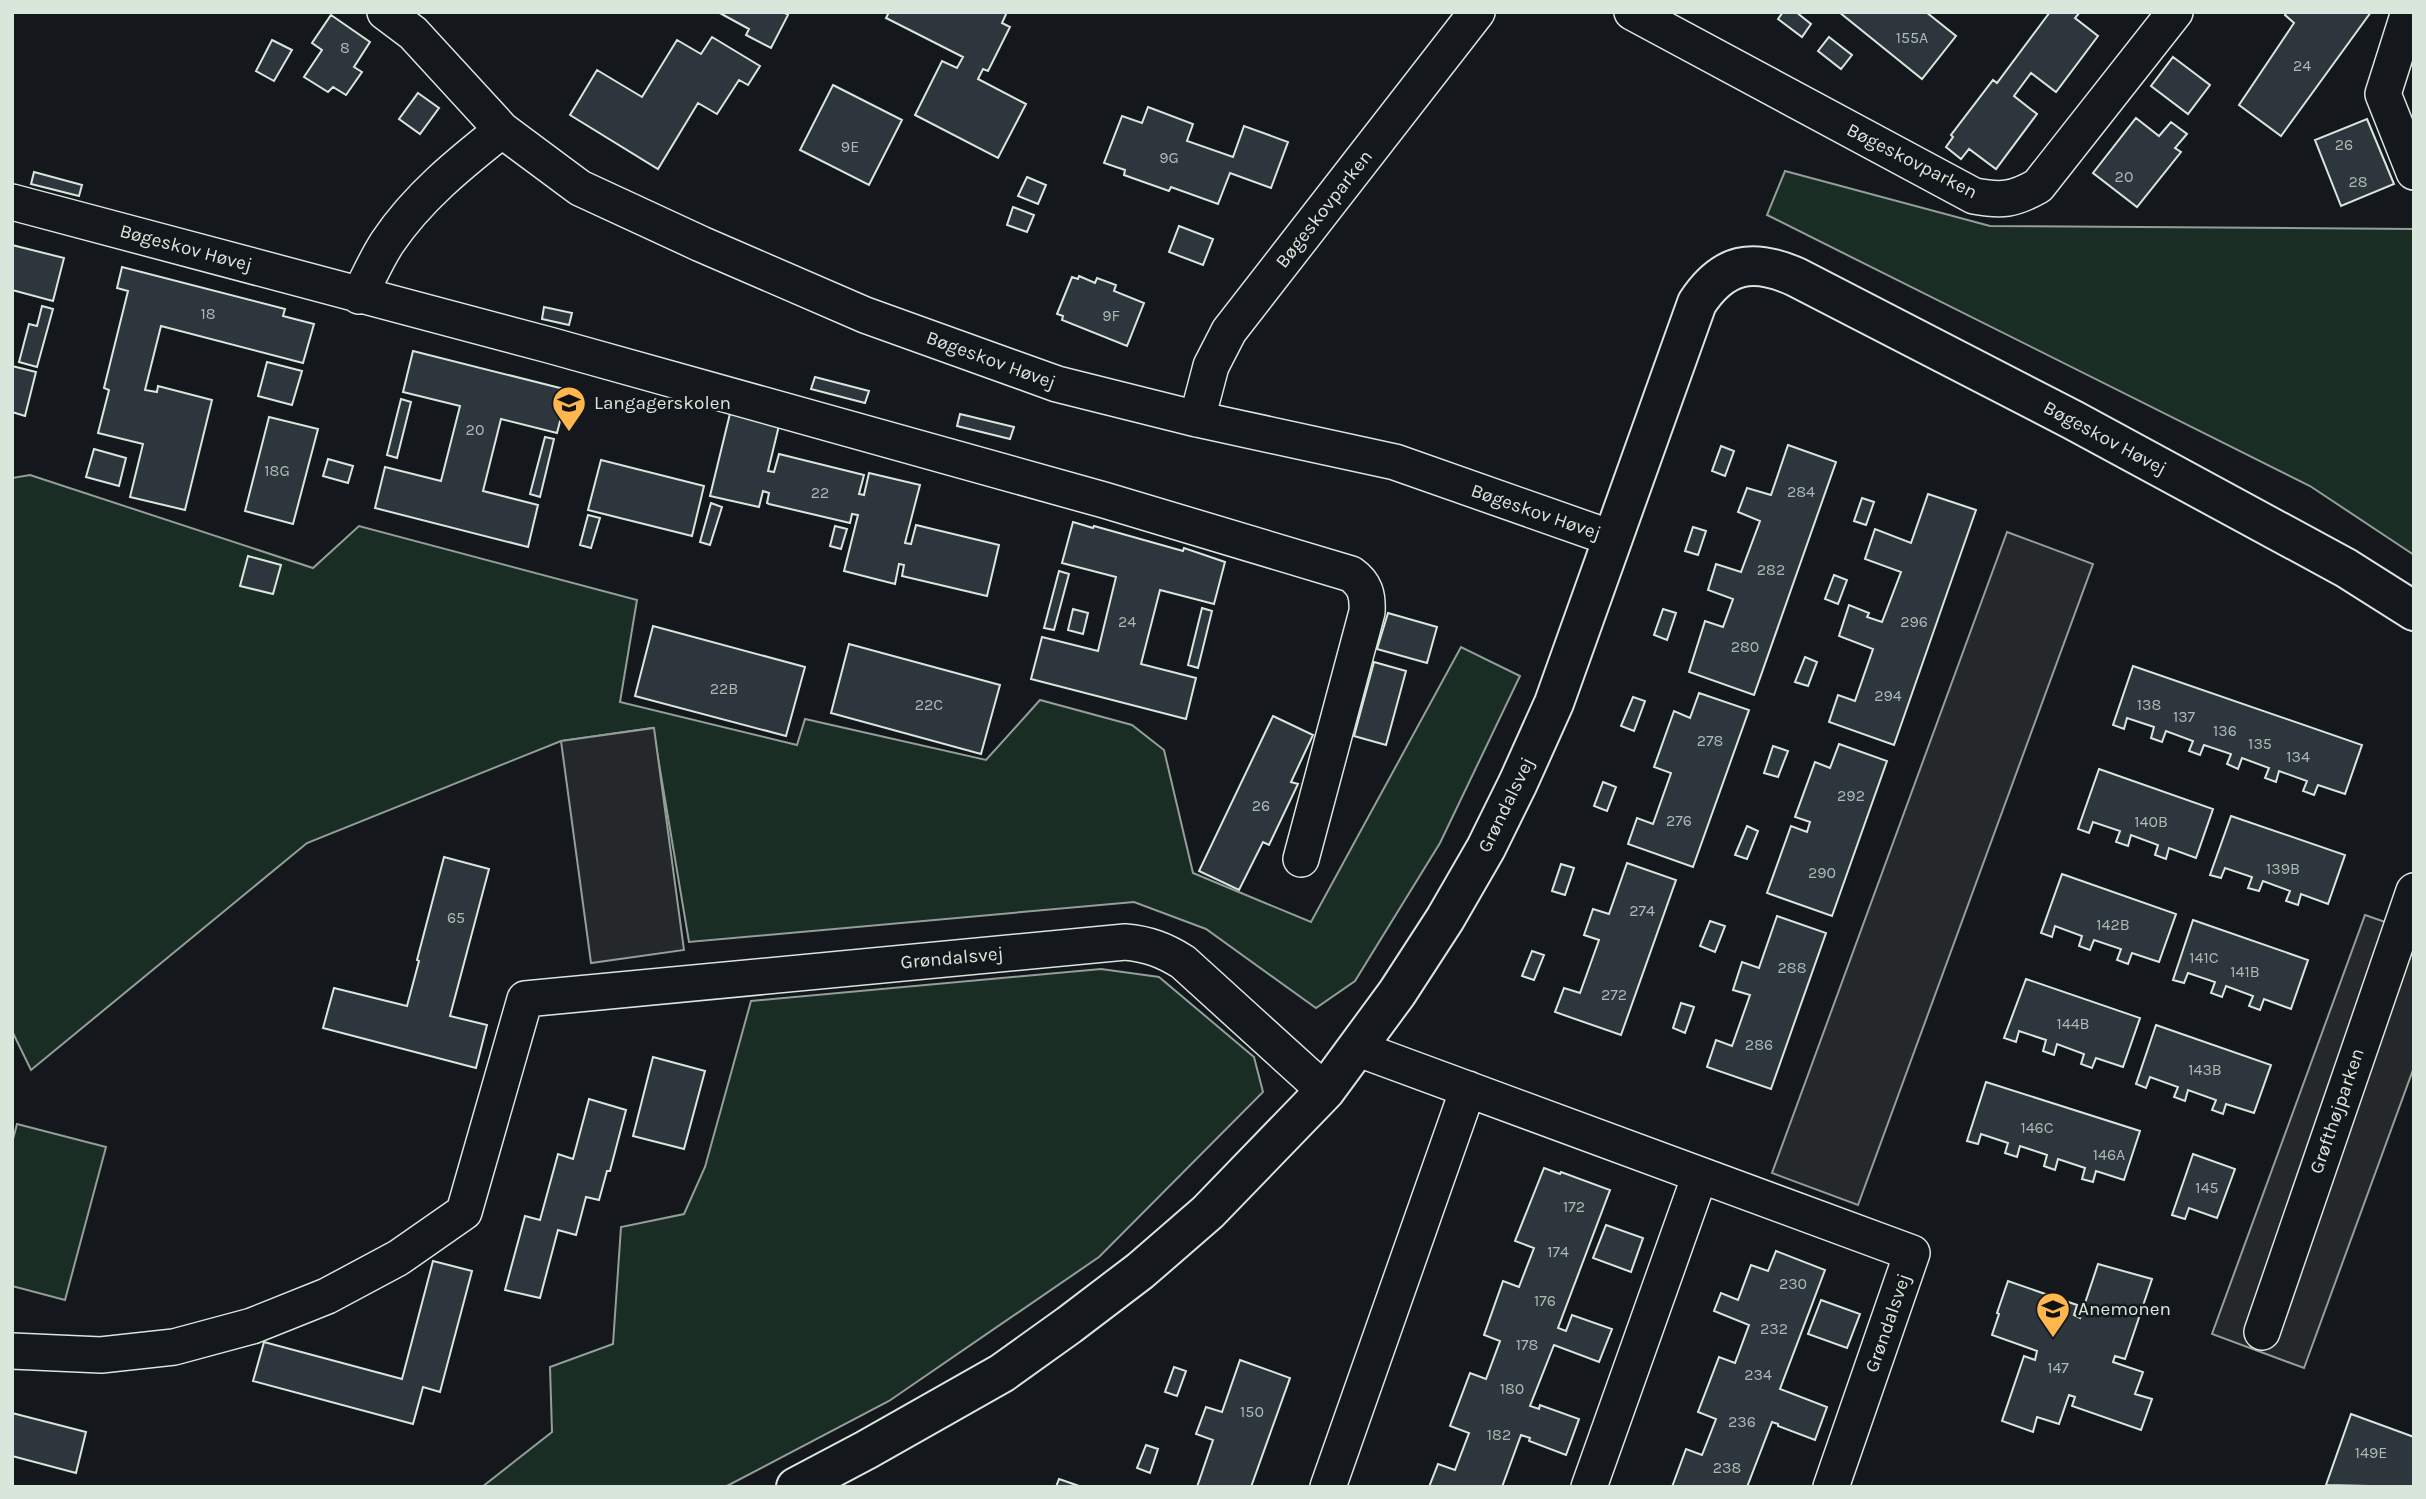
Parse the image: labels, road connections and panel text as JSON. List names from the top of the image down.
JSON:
{
  "streets": {
    "street": [
      "Bøgeskovparken",
      "Bøgeskov Høvej",
      "Grøndalsvej",
      "Grøfthøjparken"
    ]
  },
  "crossings": [
    ["Bøgeskovparken", "Bøgeskov Høvej"],
    ["Bøgeskov Høvej", "Grøndalsvej"]
  ],
  "places": {
    "school or university": ["Langagerskolen", "Anemonen"]
  },
  "house_numbers": [
    "155A",
    "8",
    "24",
    "26",
    "9E",
    "9G",
    "20",
    "28",
    "18",
    "9F",
    "20",
    "18G",
    "284",
    "22",
    "282",
    "24",
    "296",
    "280",
    "22B",
    "294",
    "22C",
    "138",
    "137",
    "136",
    "278",
    "135",
    "134",
    "292",
    "26",
    "276",
    "140B",
    "139B",
    "290",
    "274",
    "65",
    "142B",
    "141C",
    "288",
    "141B",
    "272",
    "144B",
    "286",
    "143B",
    "146C",
    "146A",
    "145",
    "172",
    "174",
    "230",
    "176",
    "232",
    "178",
    "147",
    "234",
    "180",
    "150",
    "236",
    "182",
    "149E",
    "238"
  ]
}
